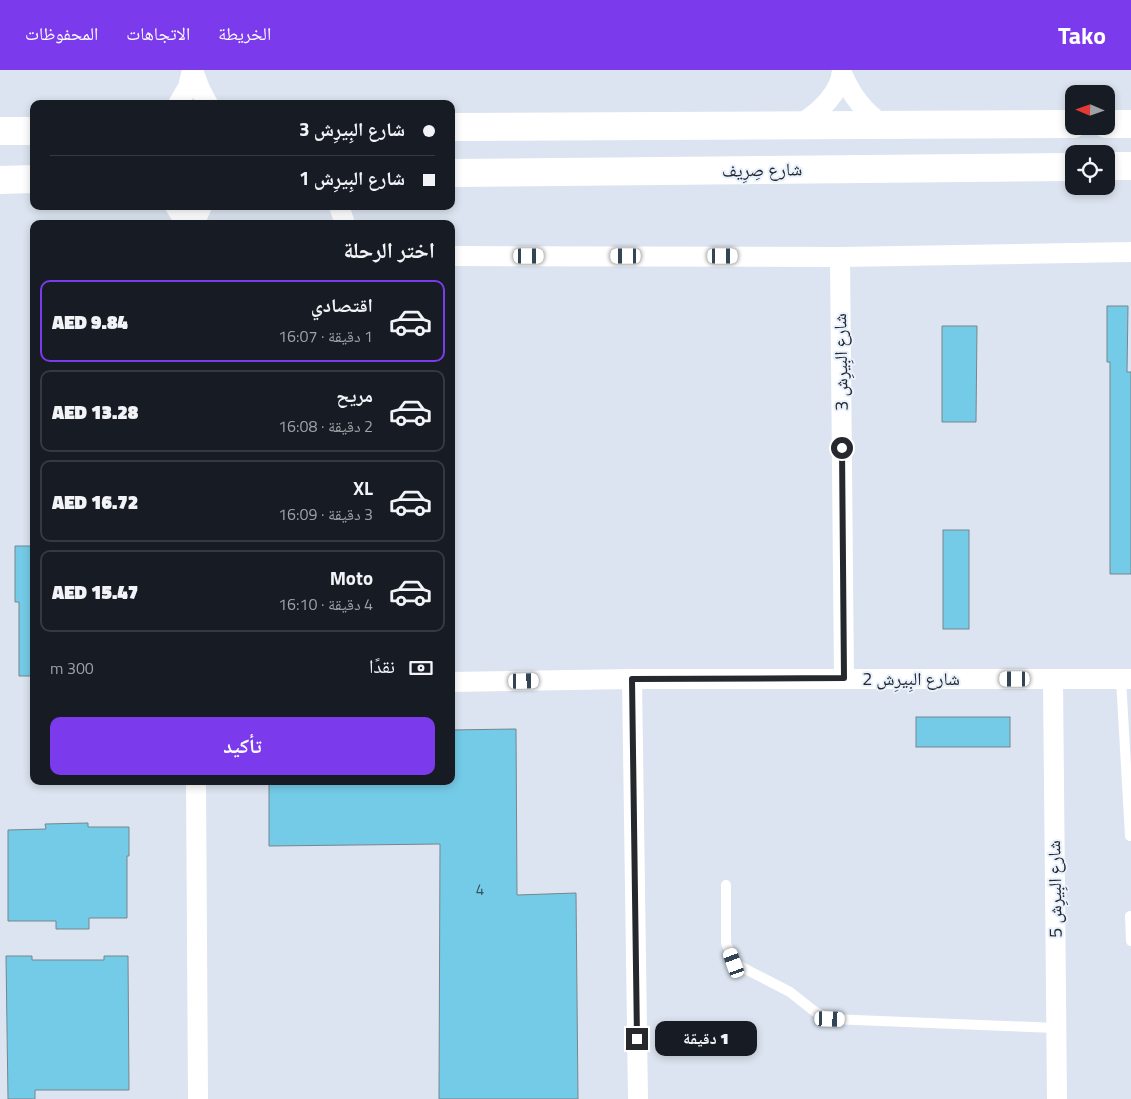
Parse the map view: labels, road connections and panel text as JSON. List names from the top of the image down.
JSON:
{
  "streets": {
    "main road": ["شارع صِرِيف"],
    "street": ["شارع البِيرِش 3", "شارع البِيرِش 2", "شارع البِيرِش 5"]
  },
  "crossings": [
    ["شارع البِيرِش 3", "شارع البِيرِش 2"],
    ["شارع البِيرِش 2", "شارع البِيرِش 5"]
  ],
  "house_numbers": ["4"],
  "north": "left",
  "page": {
    "header": "Tako",
    "nav": ["الخريطة", "الاتجاهات", "المحفوظات"],
    "banner": ["شارع البِيرِش 3", "شارع البِيرِش 1"],
    "heading": "اختر الرحلة",
    "list": [
      {
        "name": "اقتصادي",
        "note": "1 دقيقة · 16:07",
        "value": "AED 9.84"
      },
      {
        "name": "مريح",
        "note": "2 دقيقة · 16:08",
        "value": "AED 13.28"
      },
      {
        "name": "XL",
        "note": "3 دقيقة · 16:09",
        "value": "AED 16.72"
      },
      {
        "name": "Moto",
        "note": "4 دقيقة · 16:10",
        "value": "AED 15.47"
      }
    ],
    "pay": ["نقدًا", "300 m"],
    "buttons": "تأكيد",
    "bubble": "1 دقيقة"
  }
}
